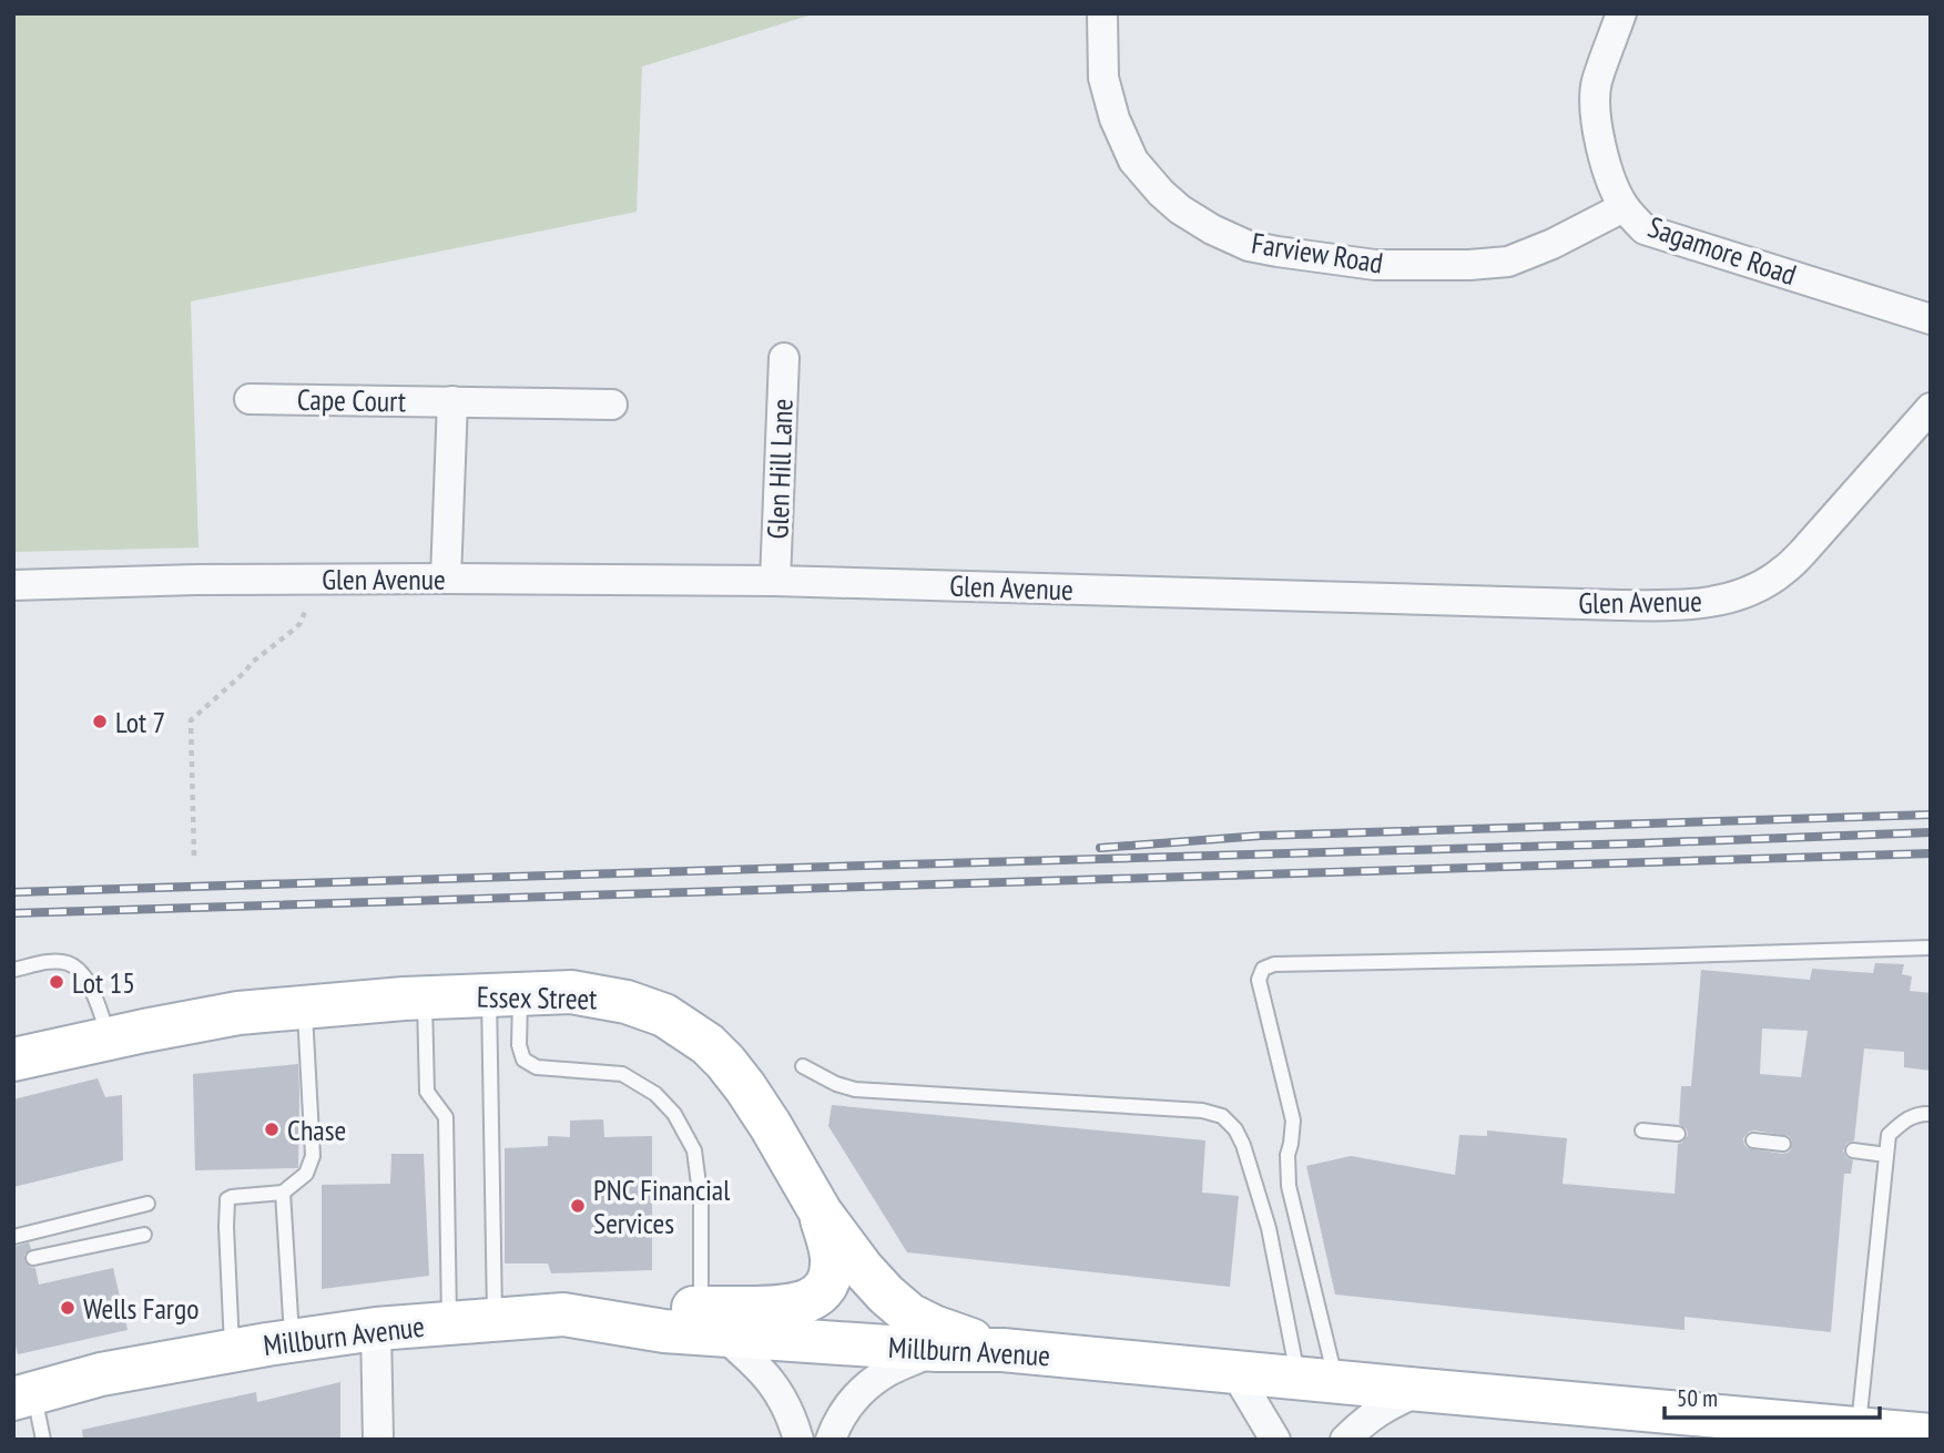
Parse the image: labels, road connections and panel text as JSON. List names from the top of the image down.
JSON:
{
  "streets": {
    "main road": ["Essex Street", "Millburn Avenue"],
    "street": [
      "Sagamore Road",
      "Farview Road",
      "Cape Court",
      "Glen Hill Lane",
      "Glen Avenue"
    ]
  },
  "crossings": [
    ["Sagamore Road", "Farview Road"],
    ["Glen Hill Lane", "Glen Avenue"],
    ["Essex Street", "Millburn Avenue"]
  ],
  "places": [
    "Lot 7",
    "Lot 15",
    "Chase",
    "PNC Financial Services",
    "Wells Fargo"
  ],
  "scale_bar": "50 m"
}
